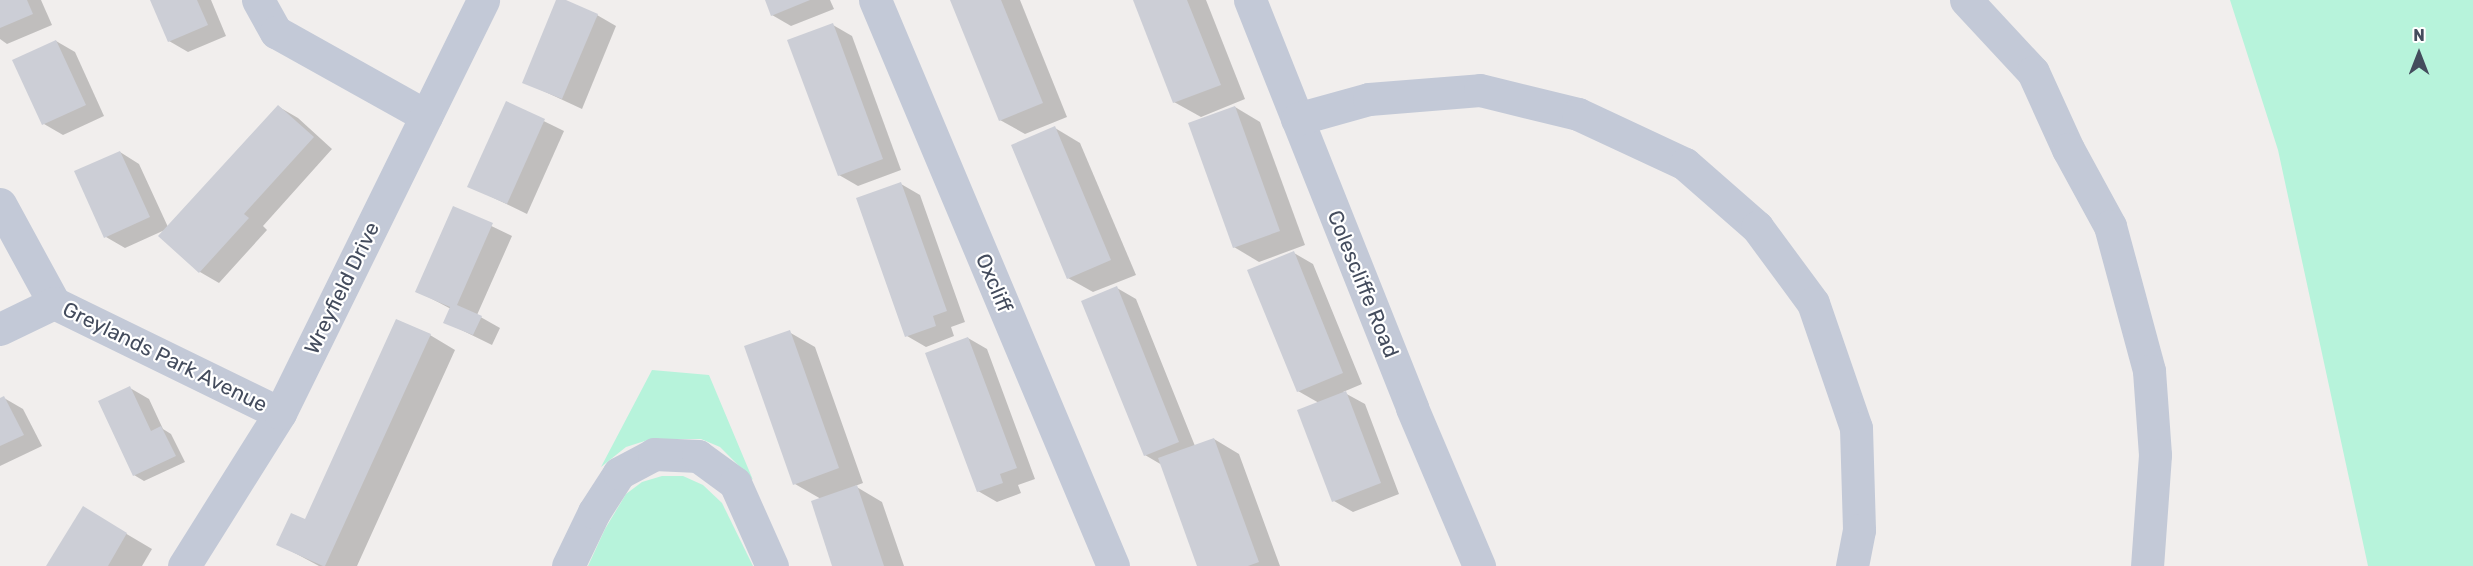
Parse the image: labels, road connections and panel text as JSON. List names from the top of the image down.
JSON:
{
  "streets": {
    "street": [
      "Oxcliff",
      "Colescliffe Road",
      "Wreyfield Drive",
      "Greylands Park Avenue"
    ]
  },
  "crossings": [
    ["Wreyfield Drive", "Greylands Park Avenue"]
  ],
  "north": "top"
}
